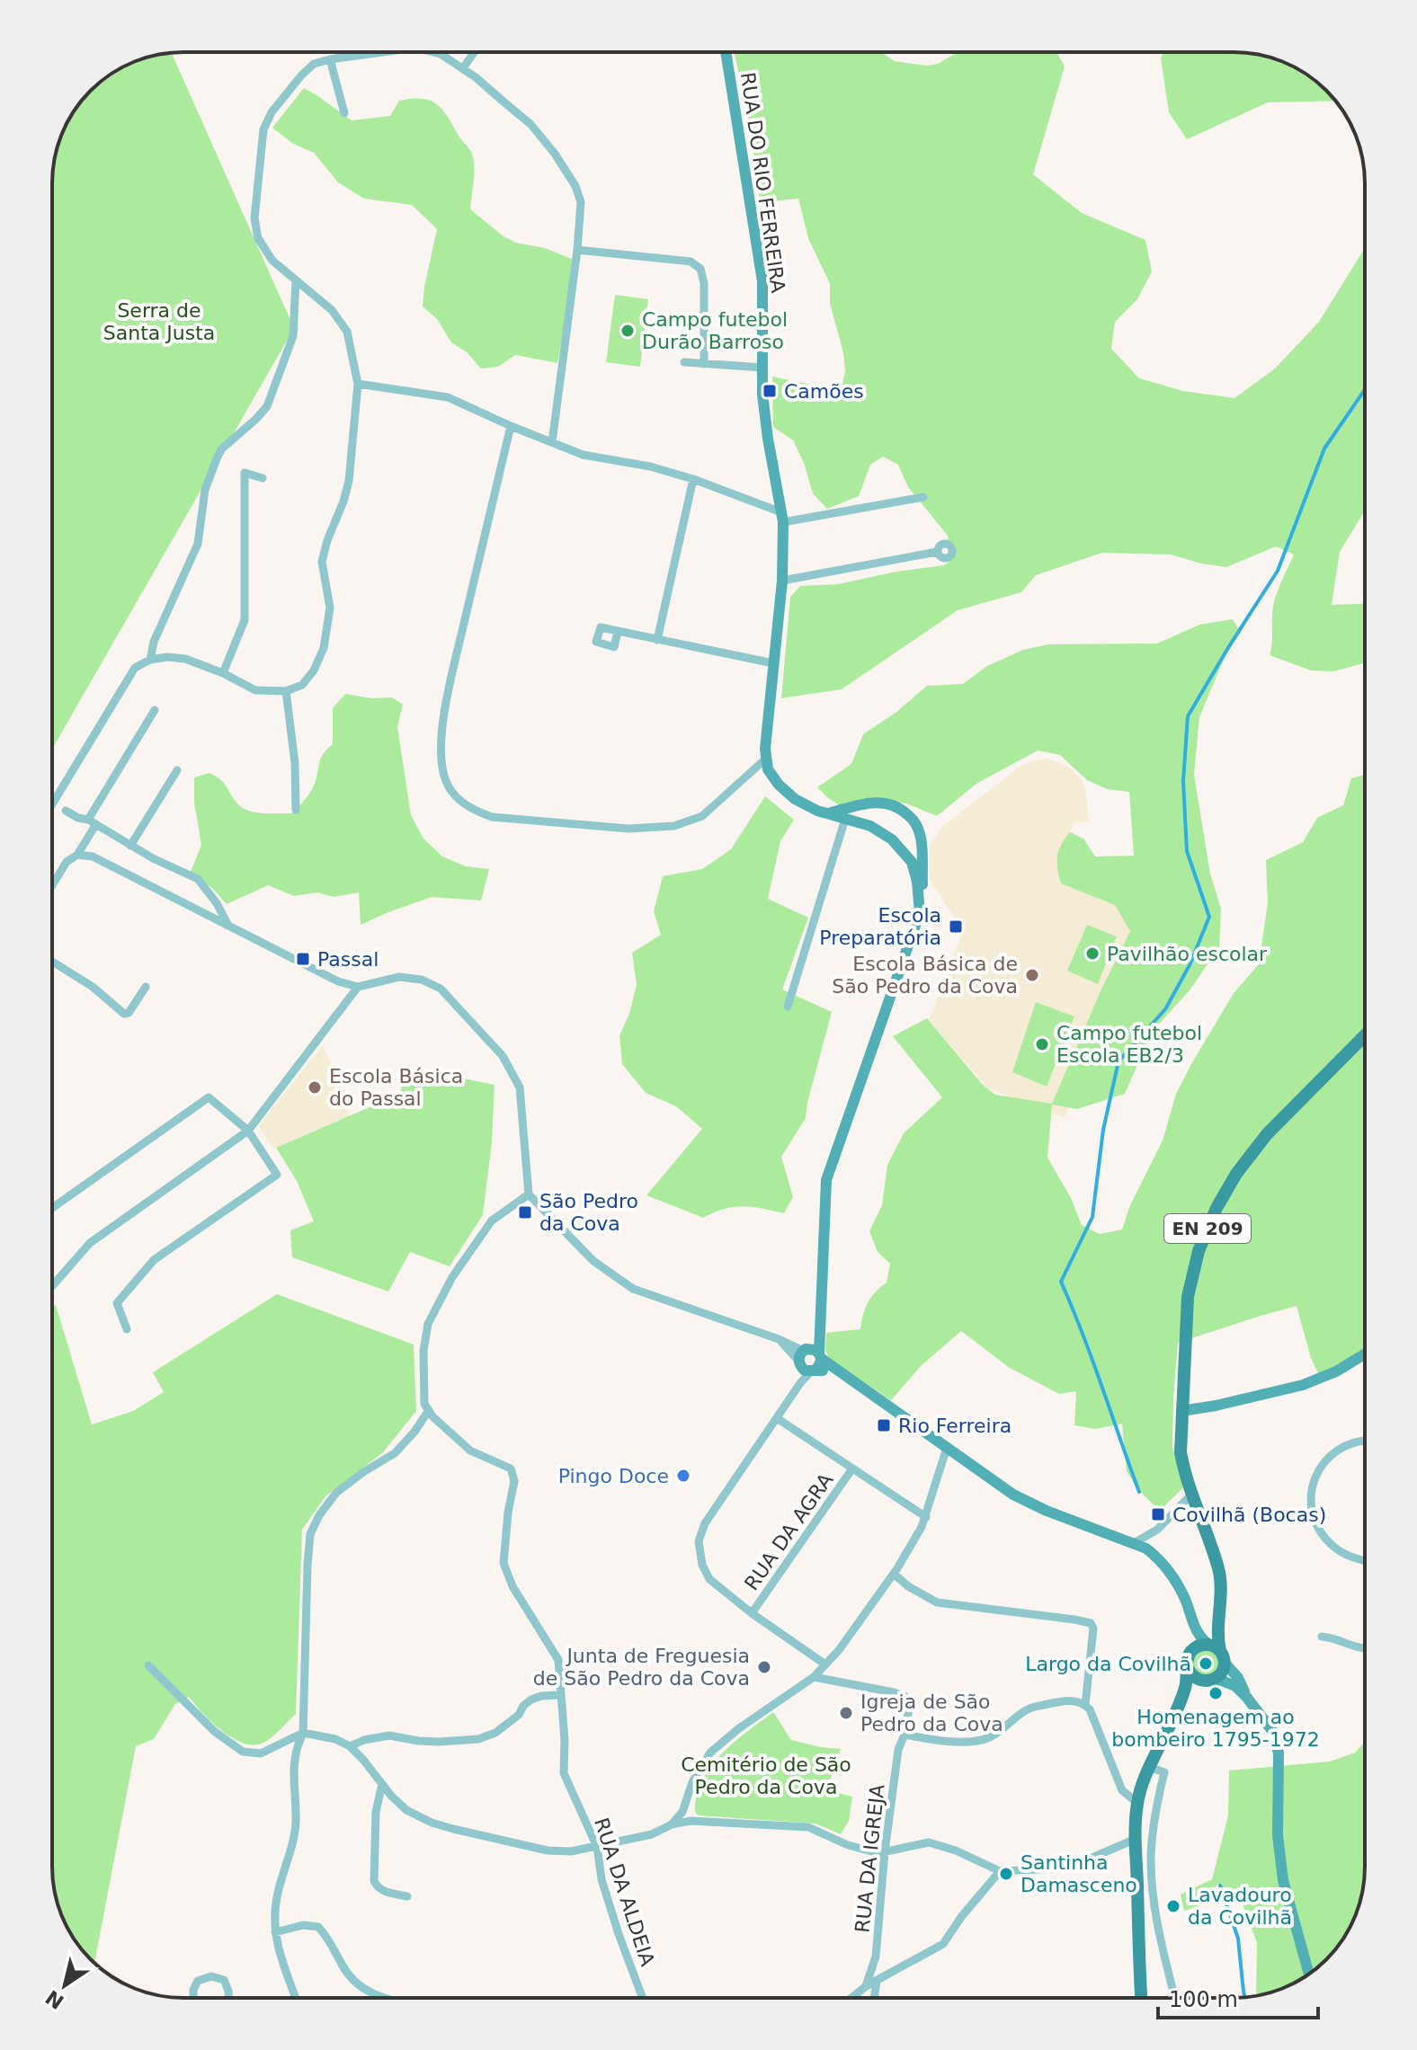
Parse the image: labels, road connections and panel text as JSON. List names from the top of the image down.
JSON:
{
  "streets": {
    "main road": ["EN 209"],
    "street": [
      "RUA DO RIO FERREIRA",
      "RUA DA AGRA",
      "RUA DA IGREJA",
      "RUA DA ALDEIA"
    ]
  },
  "parks": ["Serra de Santa Justa", "Cemitério de São Pedro da Cova"],
  "places": {
    "other": [
      "Campo futebol Durão Barroso",
      "Pavilhão escolar",
      "Escola Básica de São Pedro da Cova",
      "Campo futebol Escola EB2/3",
      "Escola Básica do Passal",
      "Pingo Doce",
      "Largo da Covilhã",
      "Junta de Freguesia de São Pedro da Cova",
      "Homenagem ao bombeiro 1795-1972",
      "Igreja de São Pedro da Cova",
      "Santinha Damasceno",
      "Lavadouro da Covilhã"
    ],
    "transit": [
      "Camões",
      "Escola Preparatória",
      "Passal",
      "São Pedro da Cova",
      "Rio Ferreira",
      "Covilhã (Bocas)"
    ]
  },
  "scale_bar": "100 m",
  "north": "bottom left"
}
